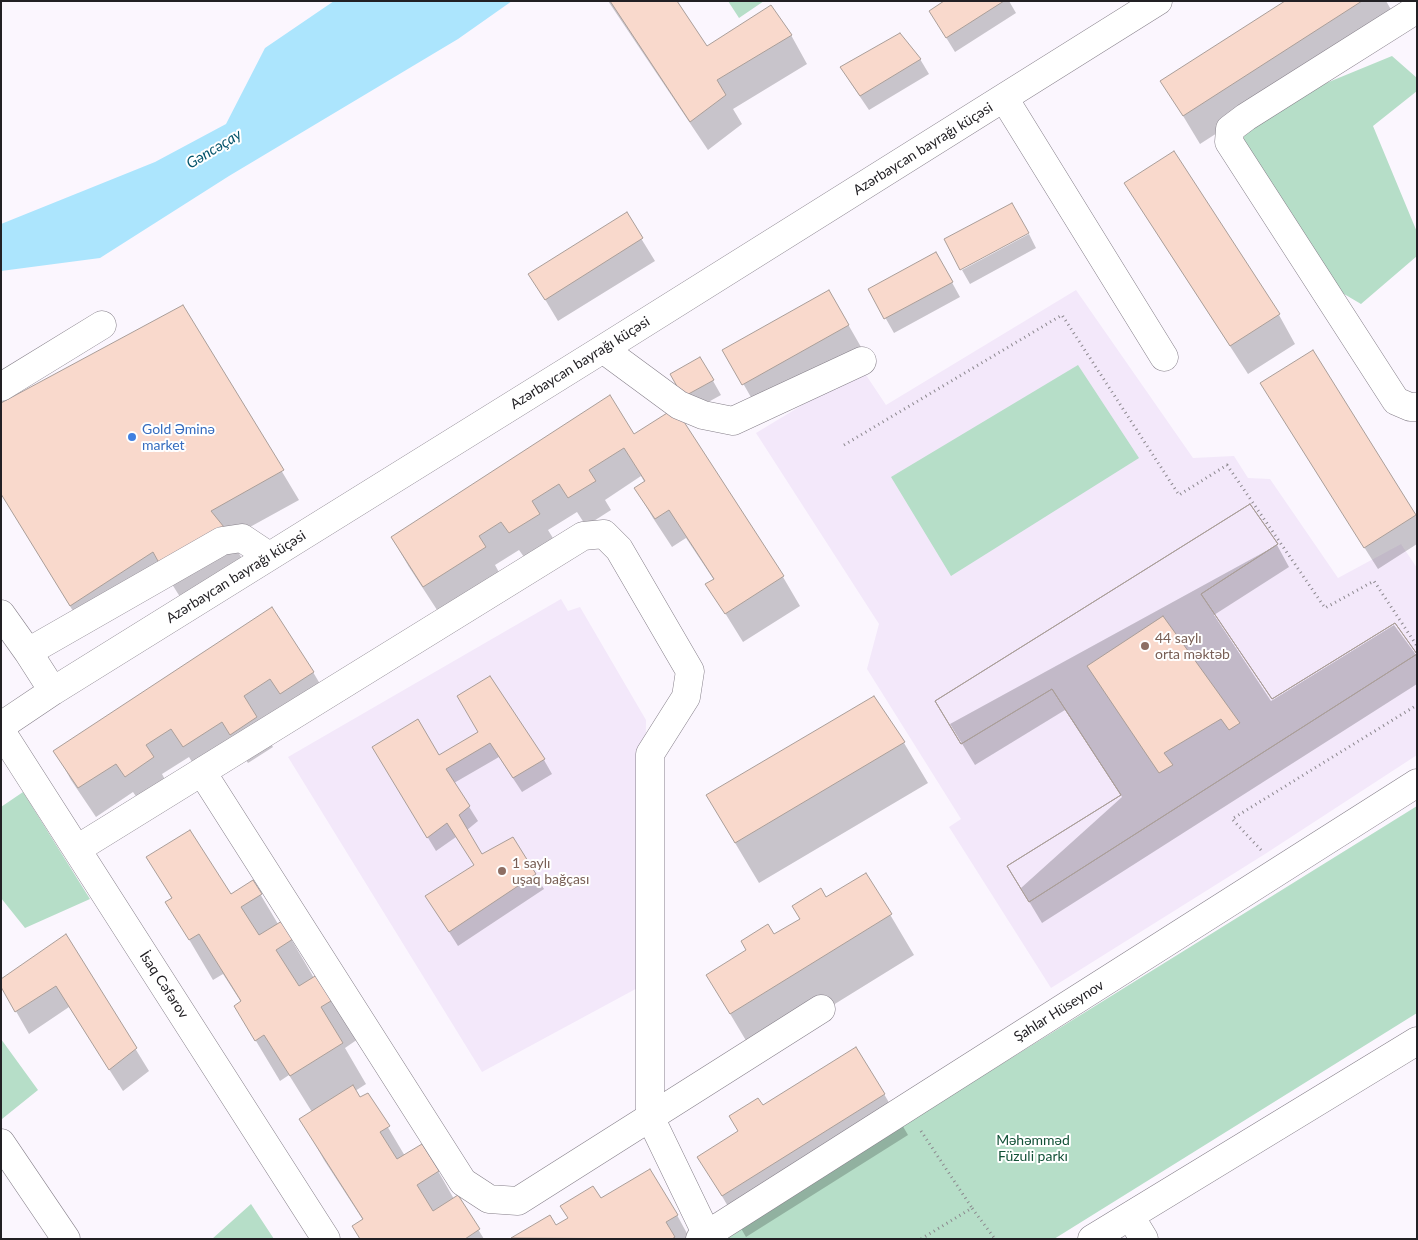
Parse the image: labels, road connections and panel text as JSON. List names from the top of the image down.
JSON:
{
  "streets": {
    "street": ["Azərbaycan bayrağı küçəsi", "İsaq Cəfərov", "Şahlar Hüseynov"]
  },
  "water": ["Gəncəçay"],
  "parks": ["Məhəmməd Füzuli parkı"],
  "places": ["Gold Əminə market", "44 saylı orta məktəb", "1 saylı uşaq bağçası"]
}
